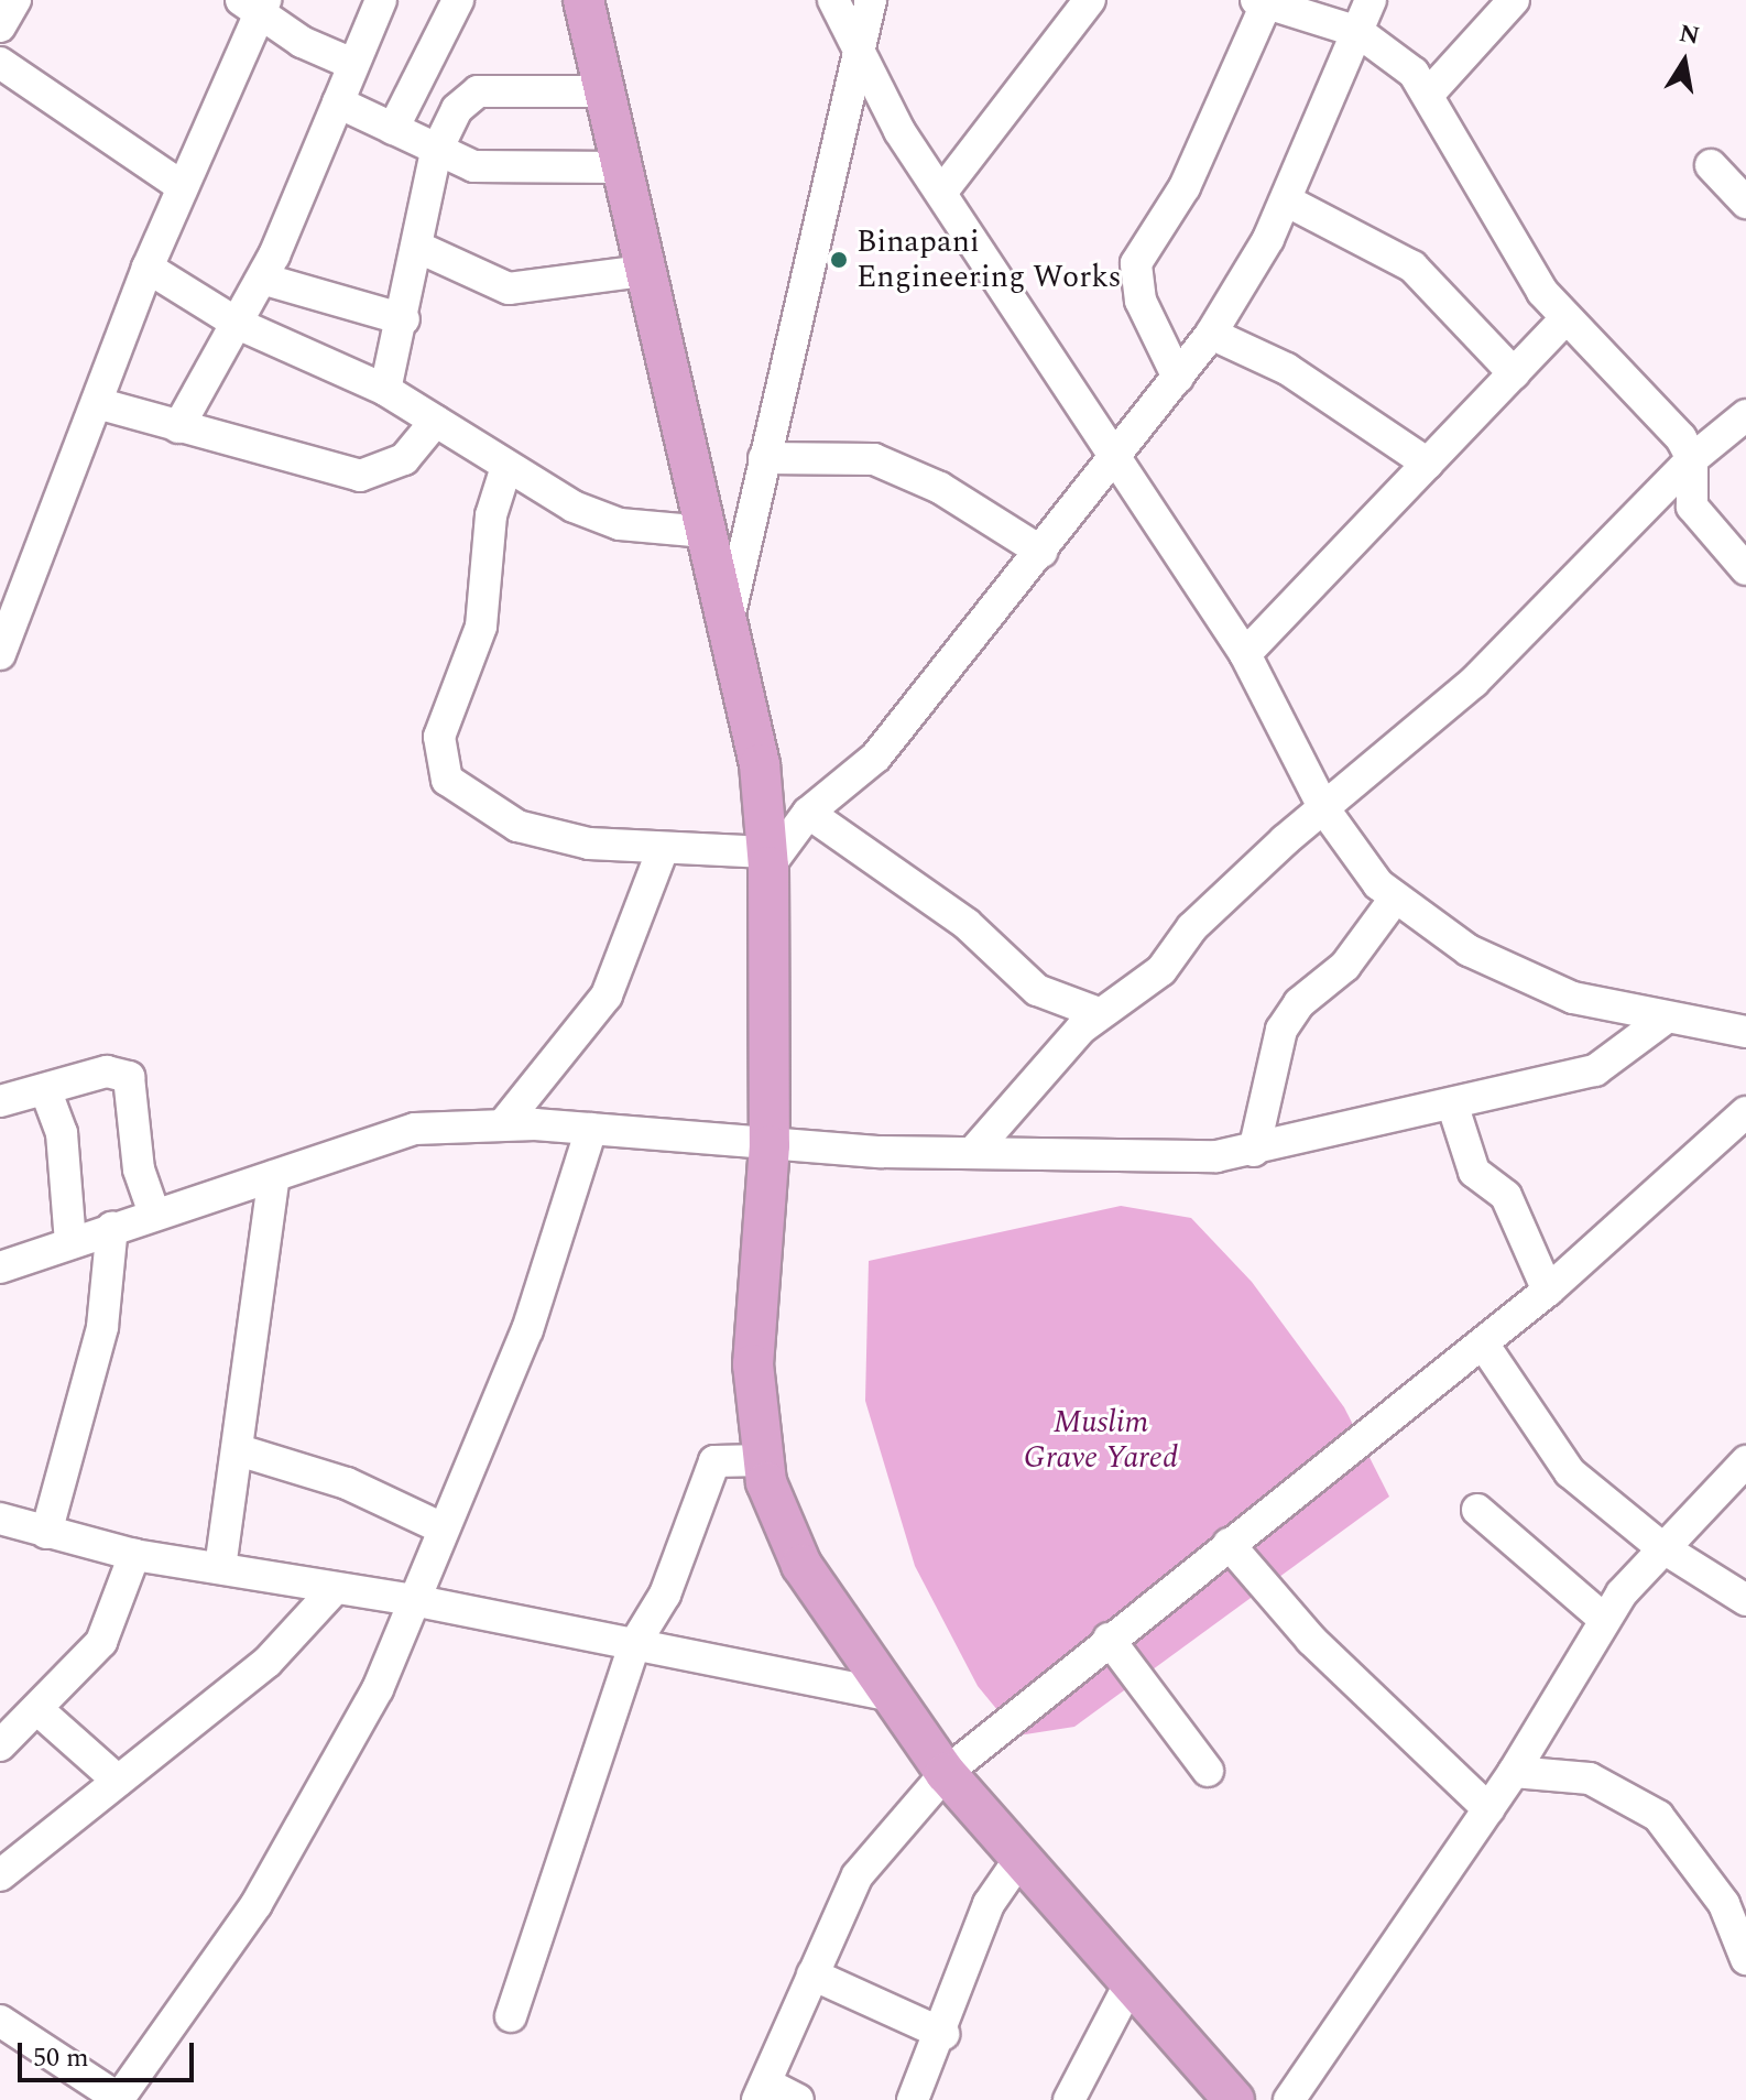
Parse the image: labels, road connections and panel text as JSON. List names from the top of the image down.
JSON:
{
  "parks": ["Muslim Grave Yared"],
  "places": ["Binapani Engineering Works"],
  "scale_bar": "50 m",
  "north": "top"
}
